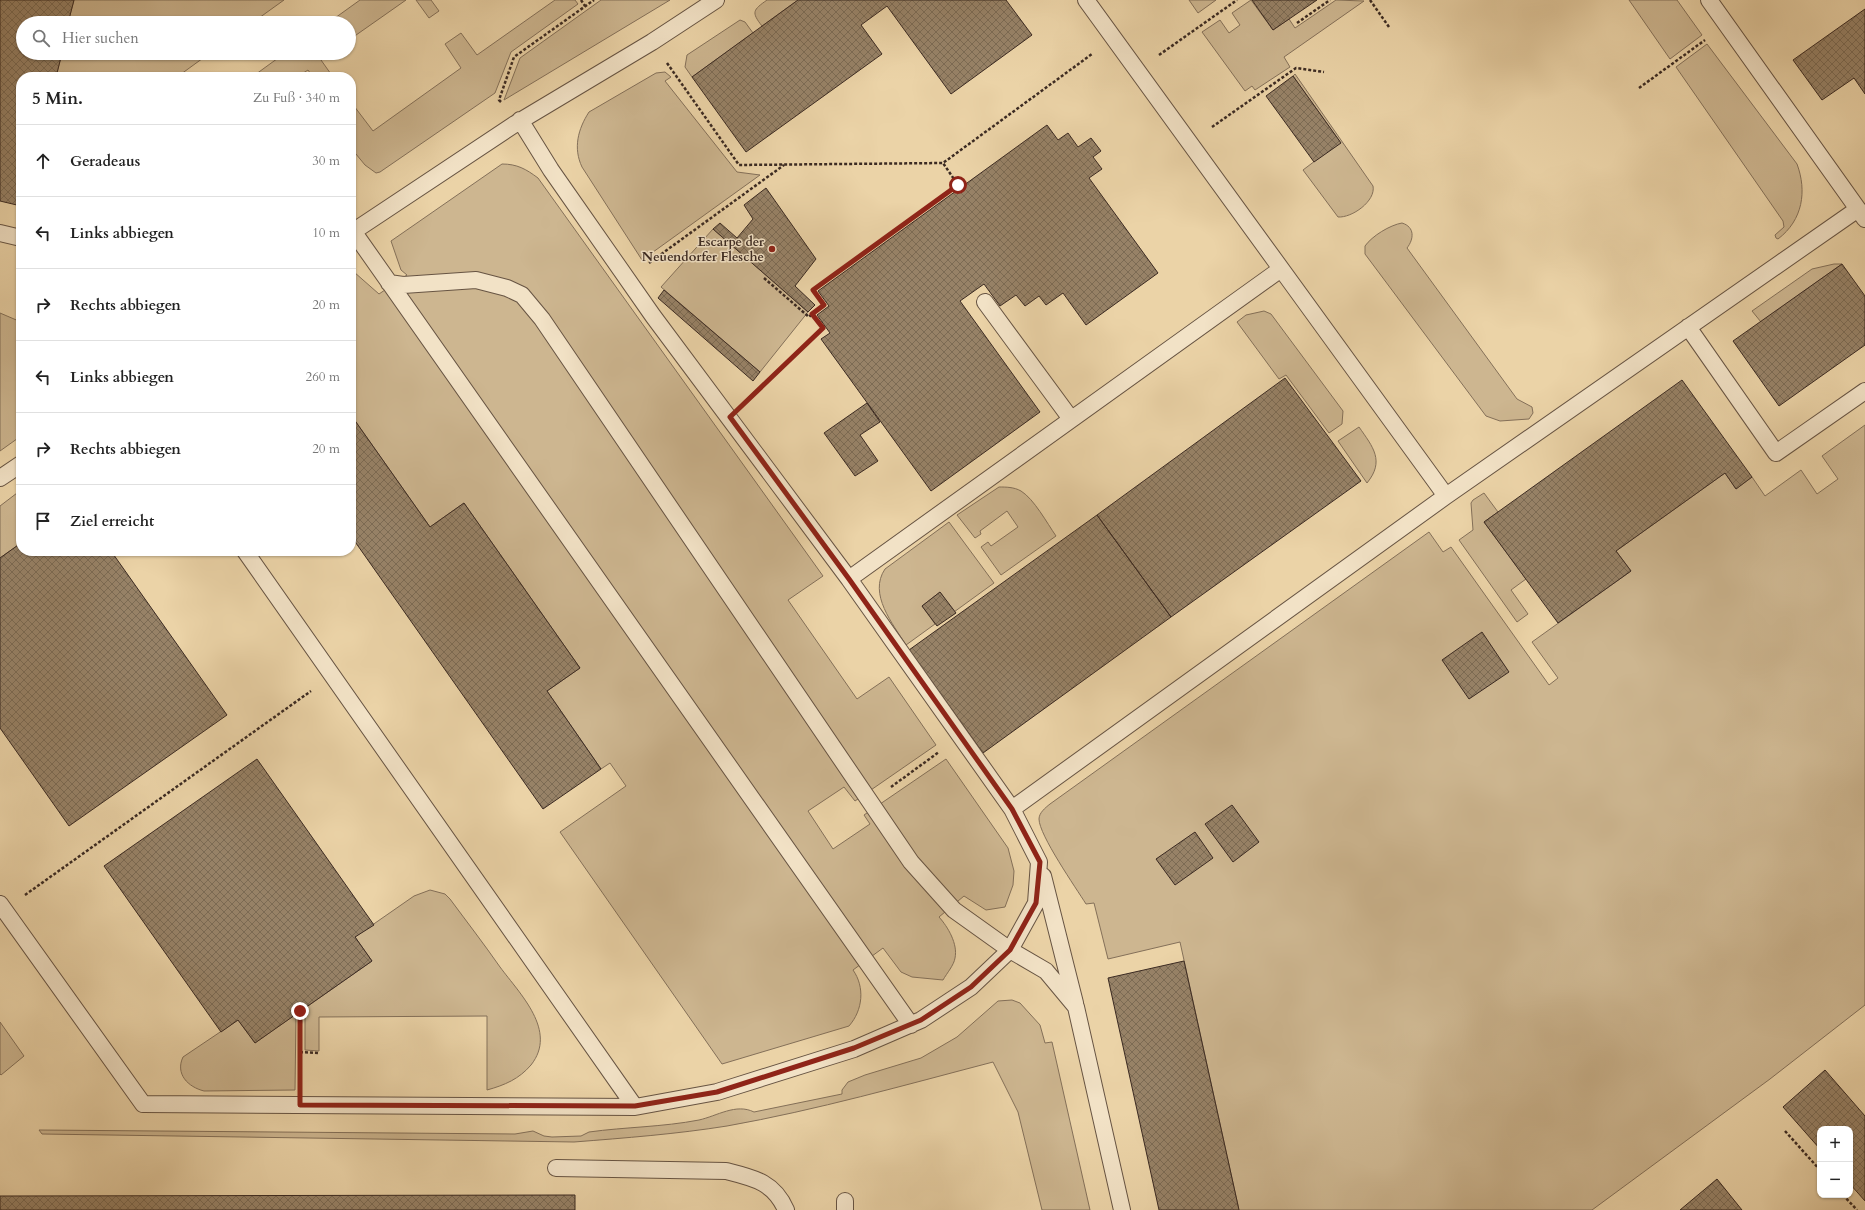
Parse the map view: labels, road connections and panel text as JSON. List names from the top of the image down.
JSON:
{
  "places": ["Escarpe der Neuendorfer Flesche"],
  "page": {
    "search": "Hier suchen",
    "heading": ["5 Min.", "Zu Fuß · 340 m"],
    "list": [
      ["Geradeaus", "30 m"],
      ["Links abbiegen", "10 m"],
      ["Rechts abbiegen", "20 m"],
      ["Links abbiegen", "260 m"],
      ["Rechts abbiegen", "20 m"],
      "Ziel erreicht"
    ],
    "map_buttons": ["+", "−"]
  }
}
